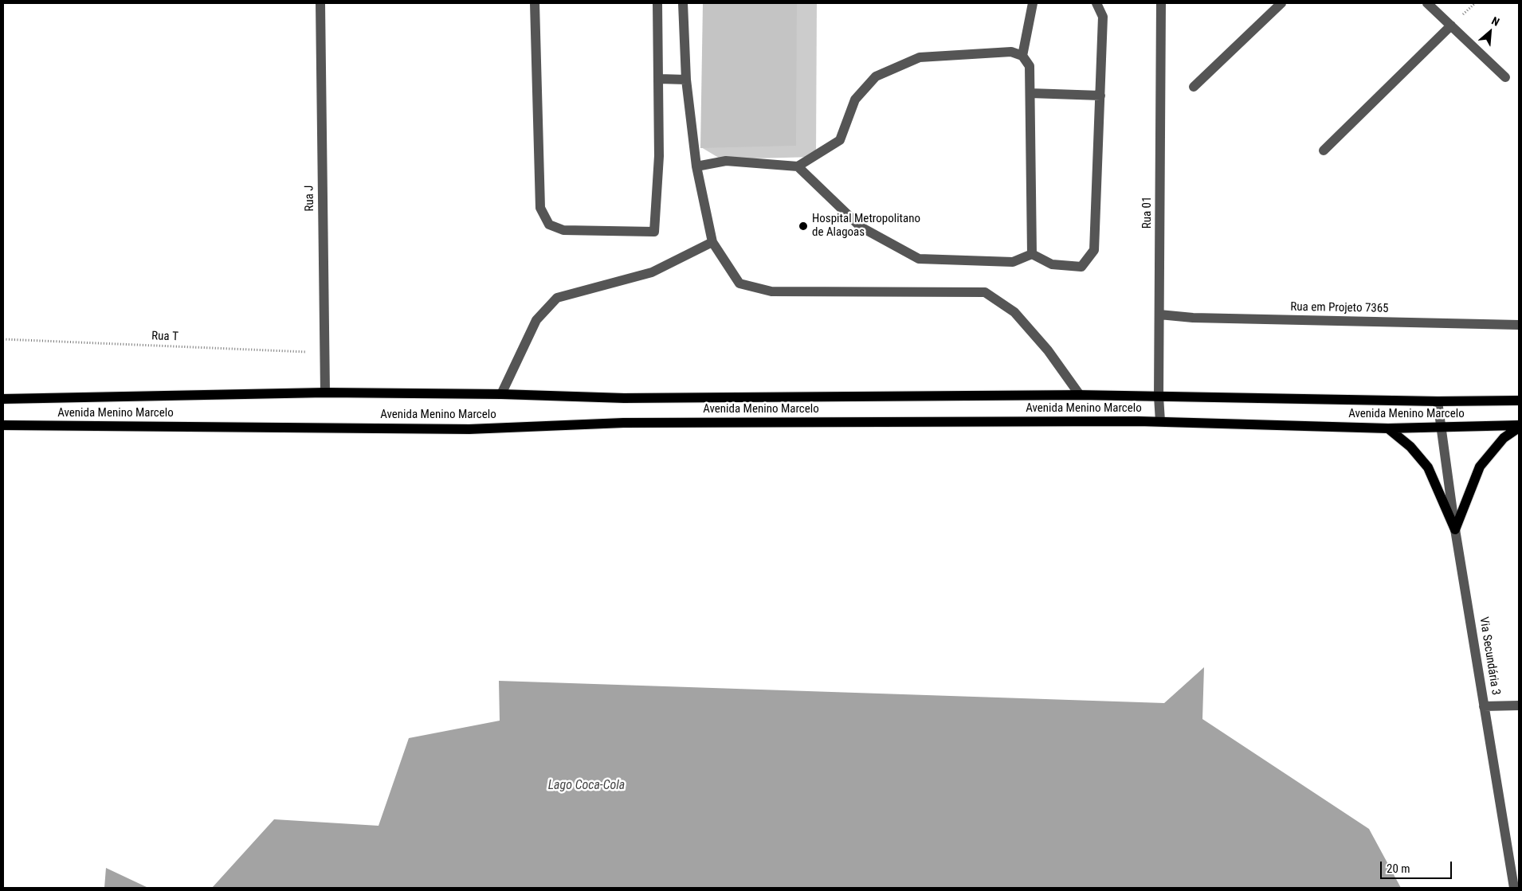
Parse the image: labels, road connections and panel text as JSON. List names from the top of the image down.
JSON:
{
  "streets": {
    "main road": ["Avenida Menino Marcelo"],
    "street": [
      "Rua J",
      "Rua 01",
      "Rua em Projeto 7365",
      "Via Secundária 3"
    ],
    "path": ["Rua T"]
  },
  "crossings": [
    ["Rua J", "Rua T"],
    ["Rua J", "Avenida Menino Marcelo"],
    ["Rua 01", "Rua em Projeto 7365"],
    ["Rua 01", "Avenida Menino Marcelo"],
    ["Avenida Menino Marcelo", "Via Secundária 3"]
  ],
  "water": ["Lago Coca-Cola"],
  "places": ["Hospital Metropolitano de Alagoas"],
  "scale_bar": "20 m",
  "north": "top right"
}
